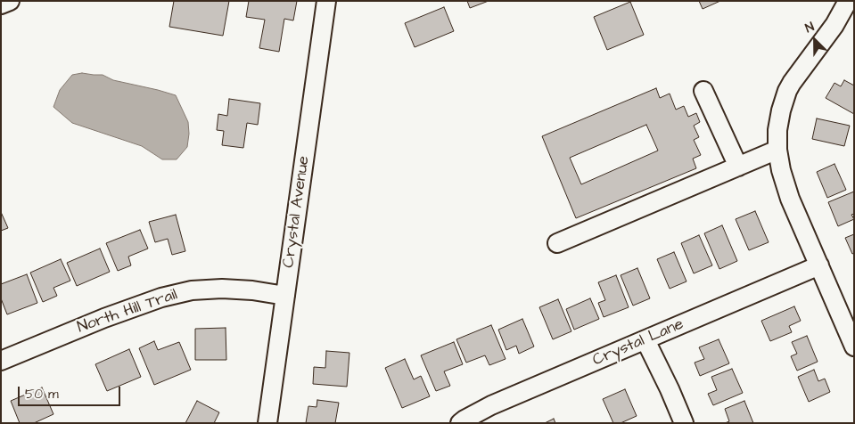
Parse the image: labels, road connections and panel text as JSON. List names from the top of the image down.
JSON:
{
  "streets": {
    "street": ["Crystal Avenue", "North Hill Trail", "Crystal Lane"]
  },
  "crossings": [
    ["Crystal Avenue", "North Hill Trail"]
  ],
  "scale_bar": "50 m",
  "north": "top left"
}
